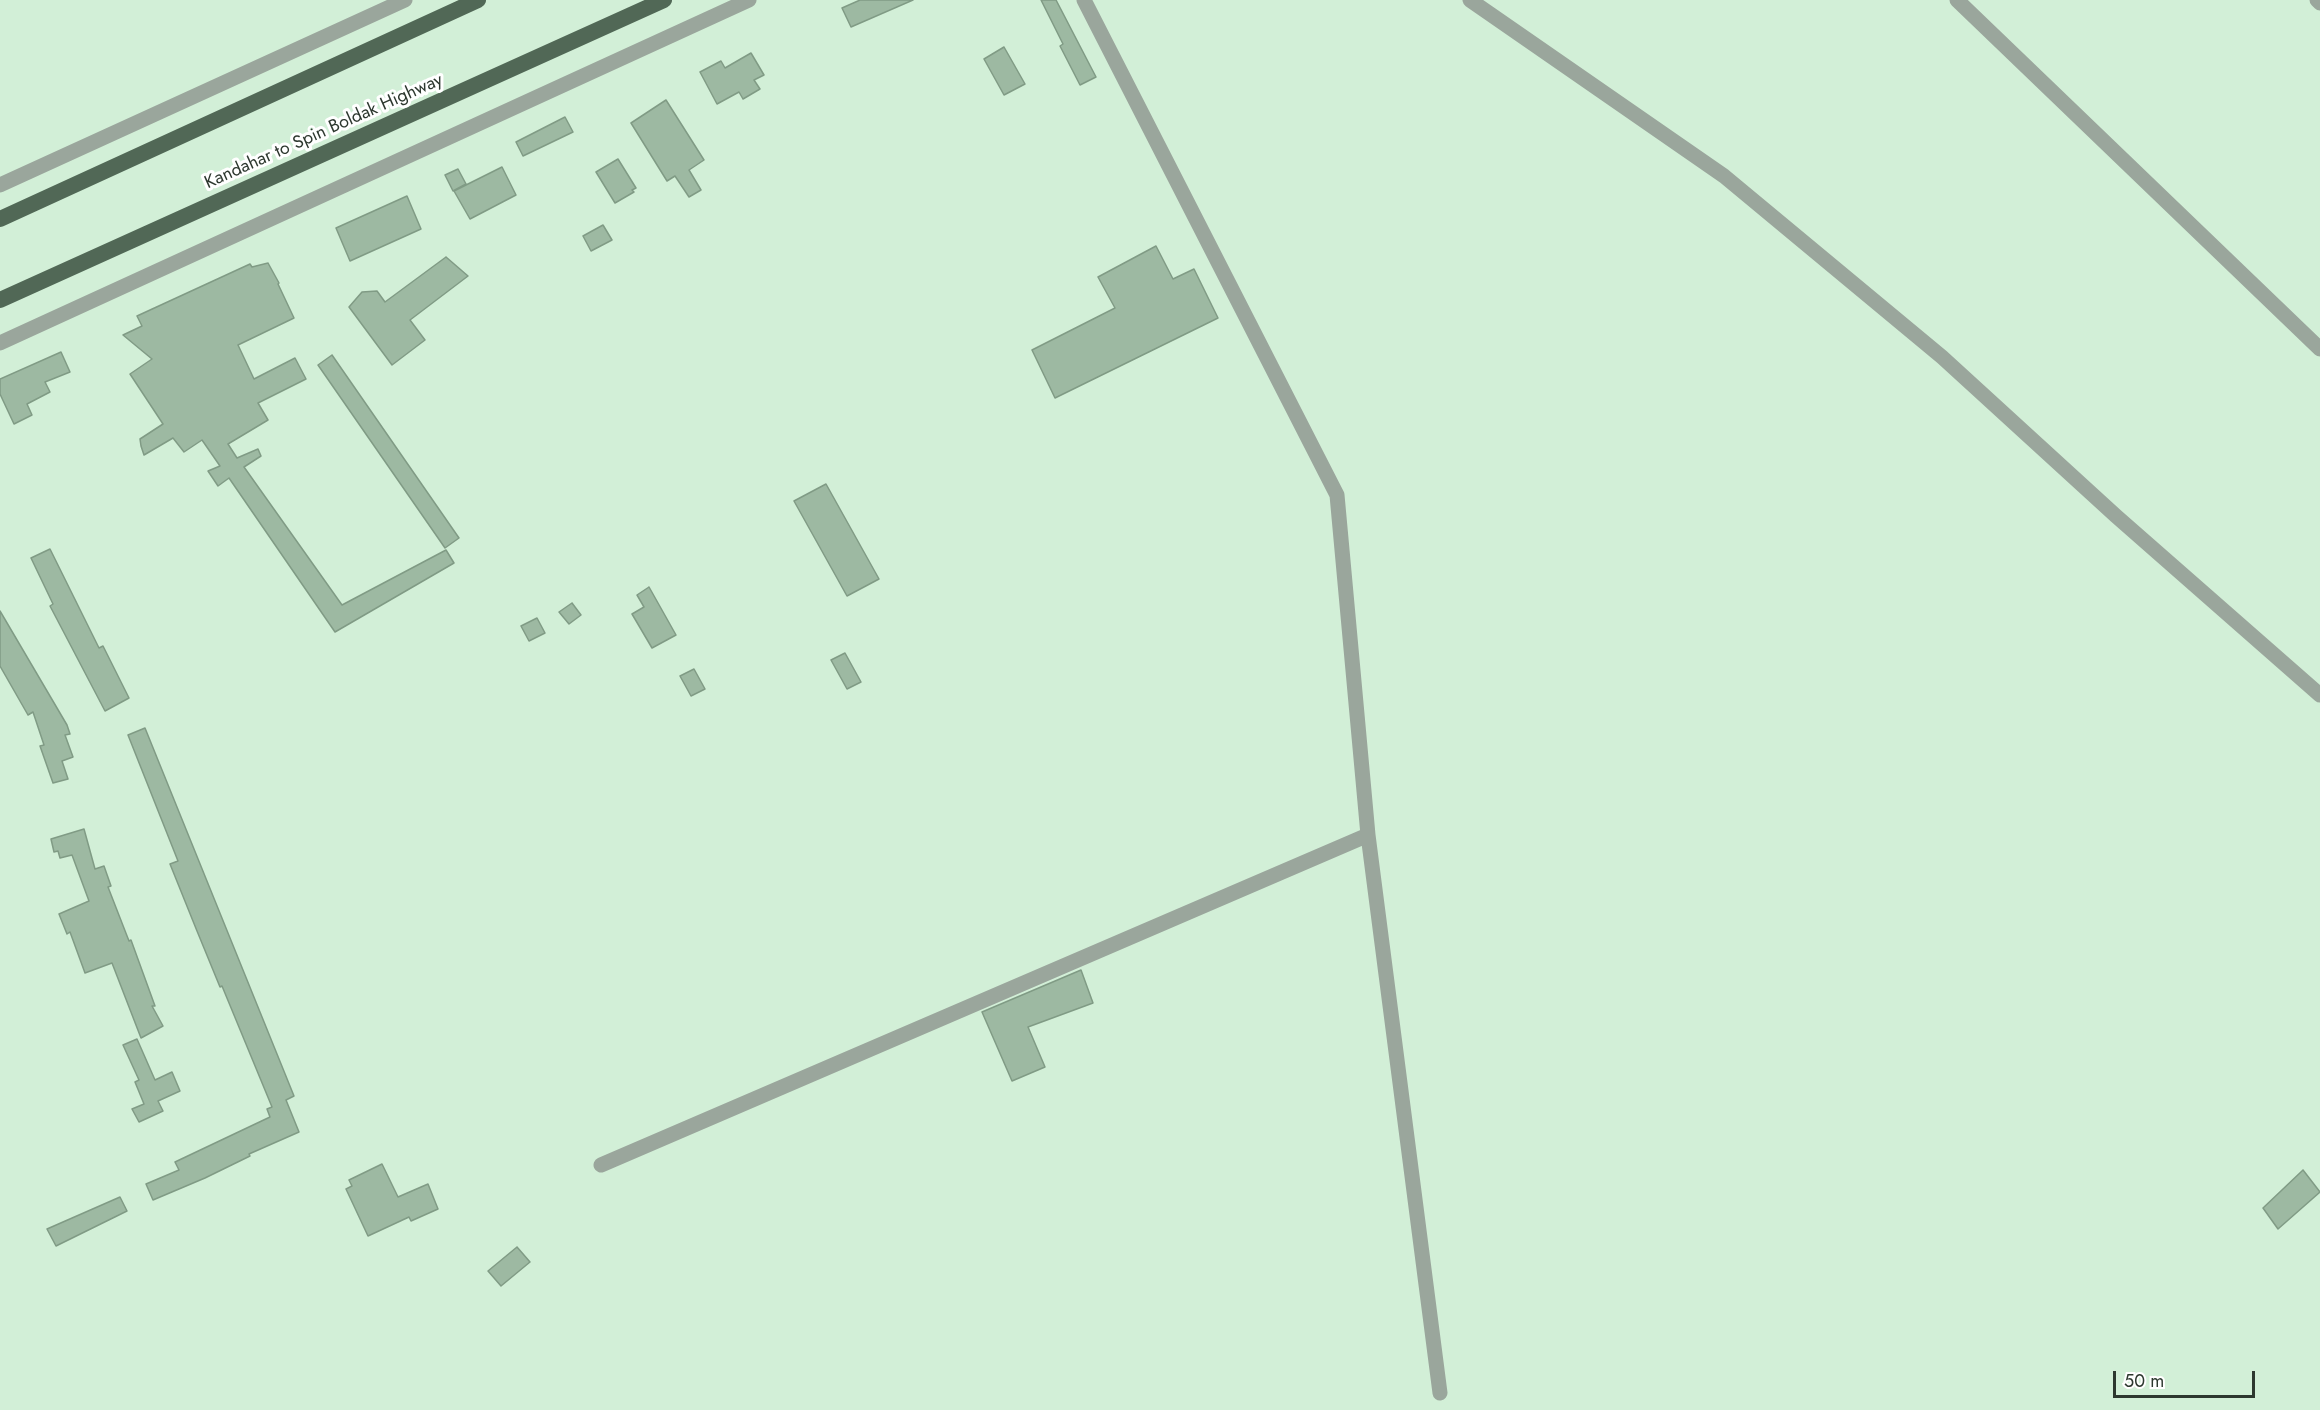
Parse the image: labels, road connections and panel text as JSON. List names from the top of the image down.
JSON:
{
  "streets": {
    "highway": ["Kandahar to Spin Boldak Highway"]
  },
  "scale_bar": "50 m"
}
